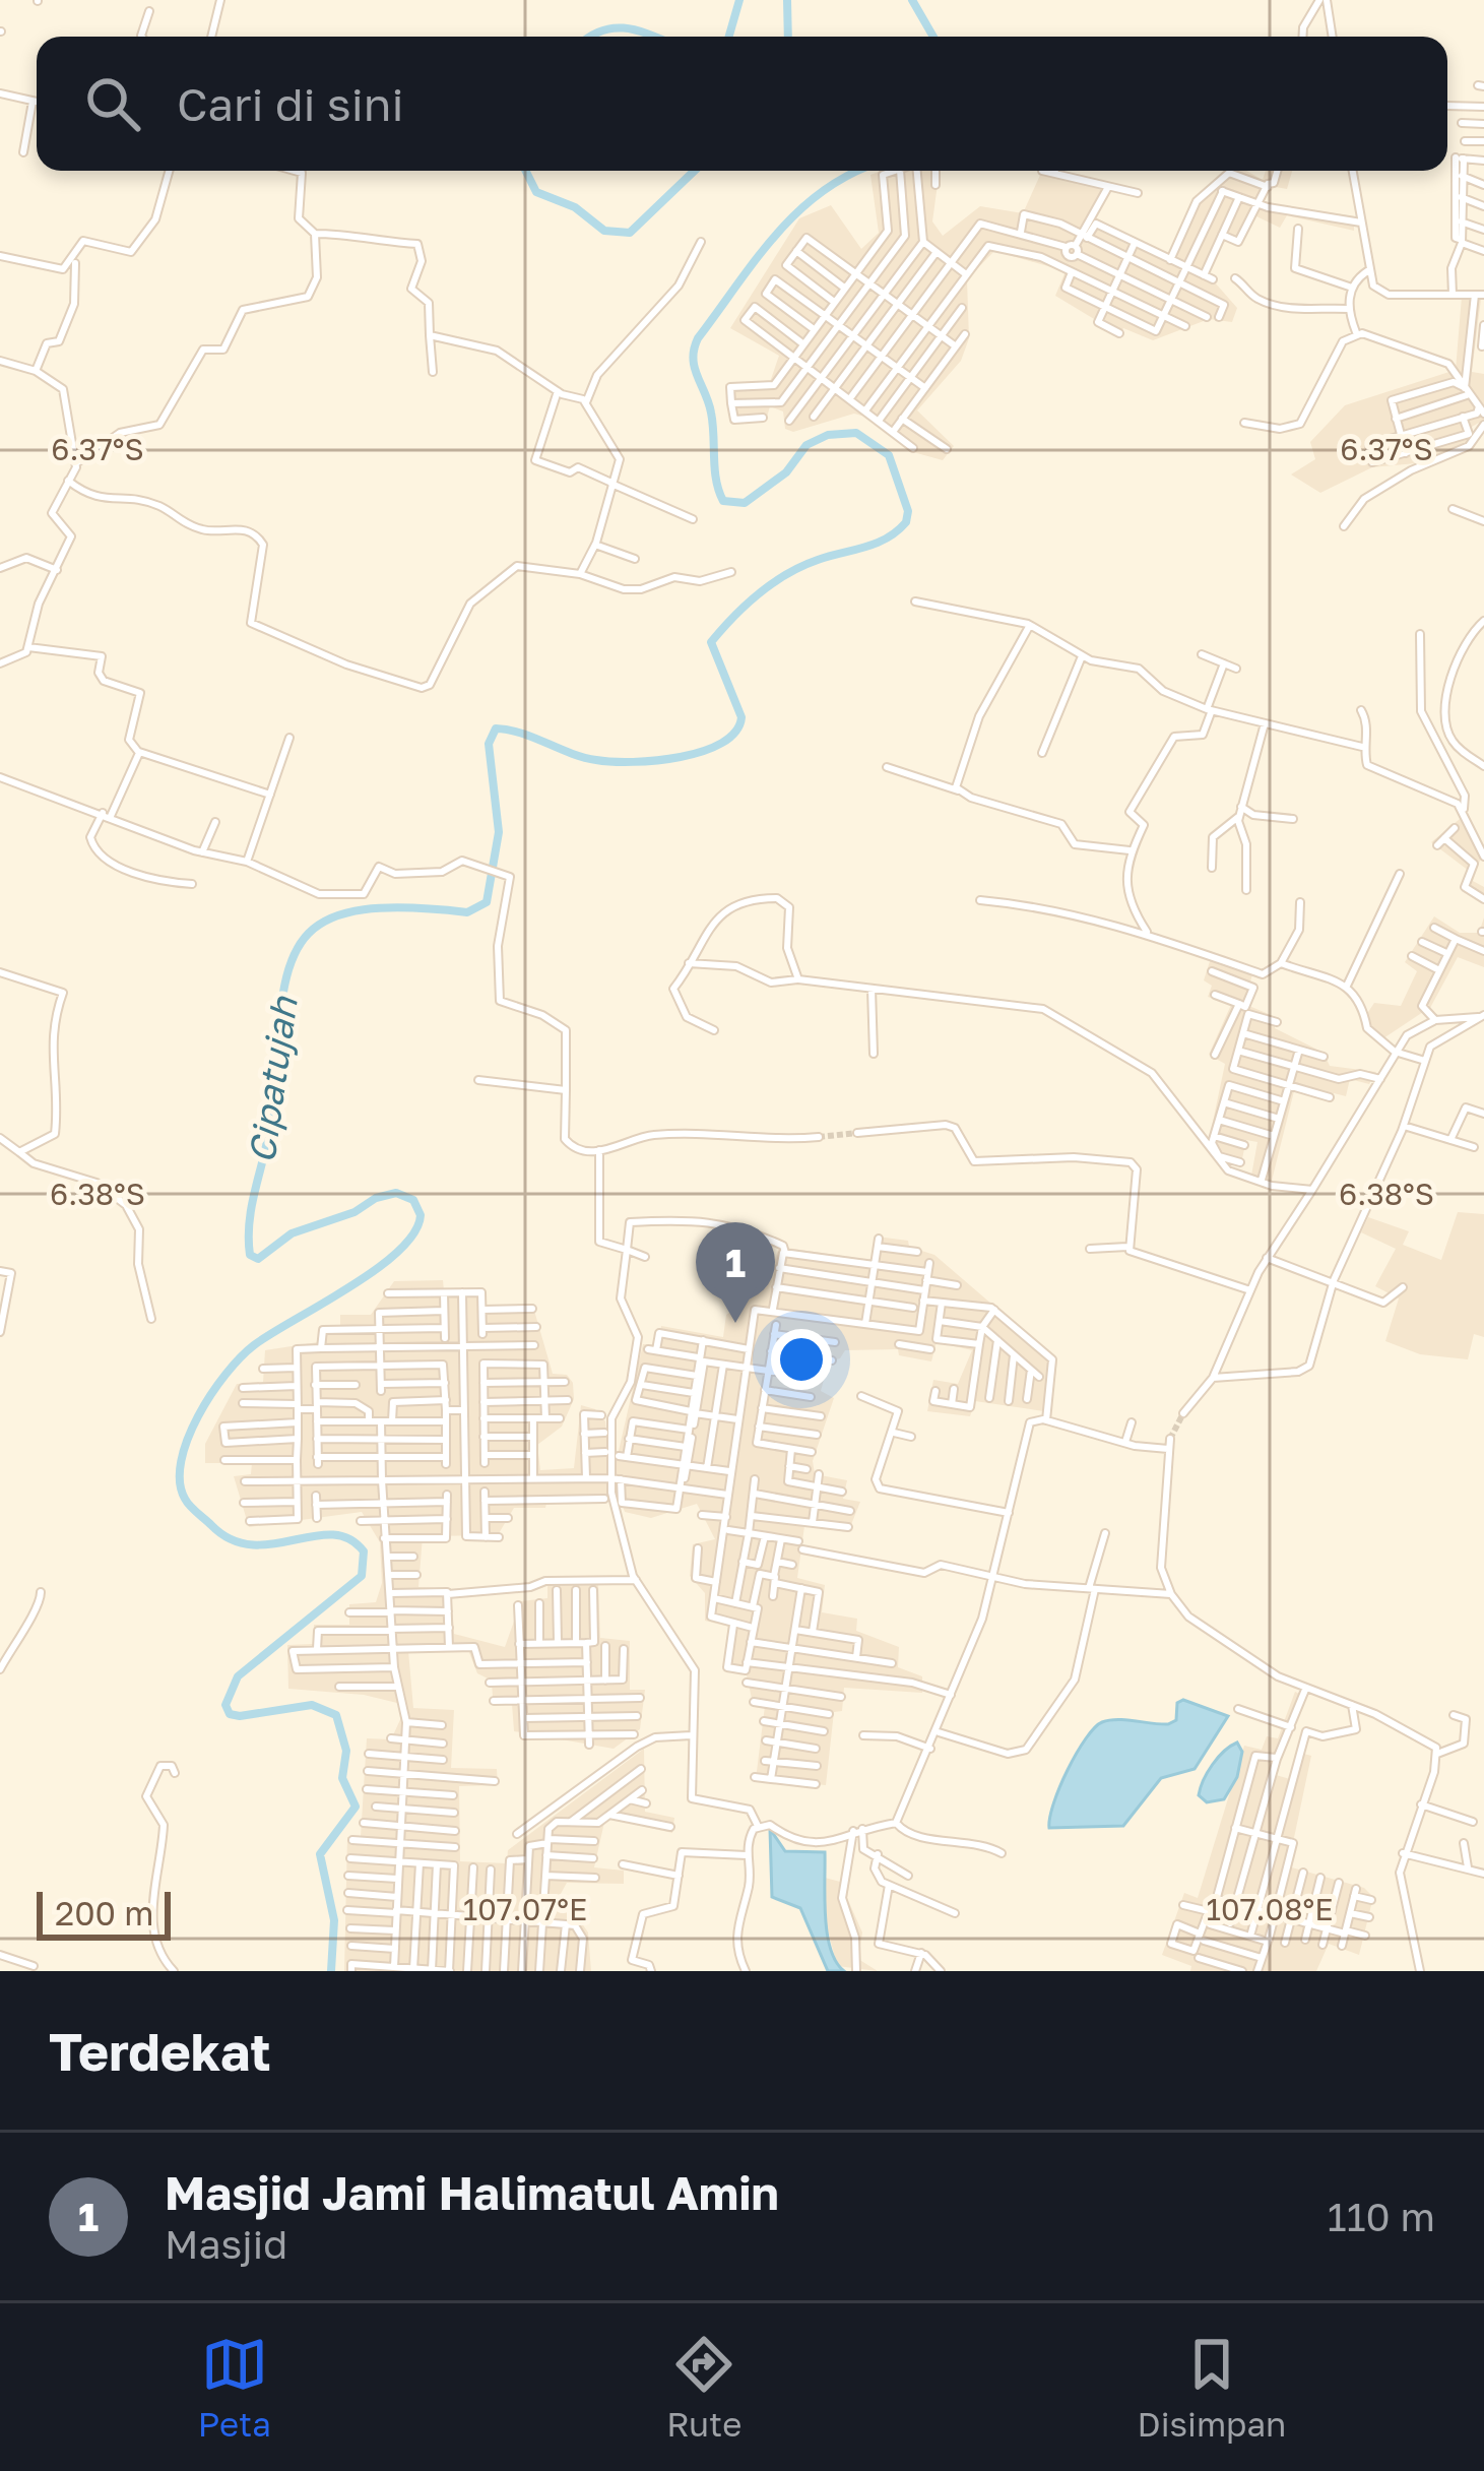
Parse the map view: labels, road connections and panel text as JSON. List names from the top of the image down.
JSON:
{
  "water": ["Cipatujah"],
  "scale_bar": "200 m",
  "page": {
    "search": "Cari di sini",
    "pins": "1",
    "scale": "200 m",
    "heading": "Terdekat",
    "list": [
      {
        "mark": "1",
        "name": "Masjid Jami Halimatul Amin",
        "note": "Masjid",
        "value": "110 m"
      }
    ],
    "nav": ["Peta", "Rute", "Disimpan"]
  },
  "coordinates": [
    "6.37°S",
    "6.38°S",
    "107.07°E",
    "107.08°E"
  ]
}
